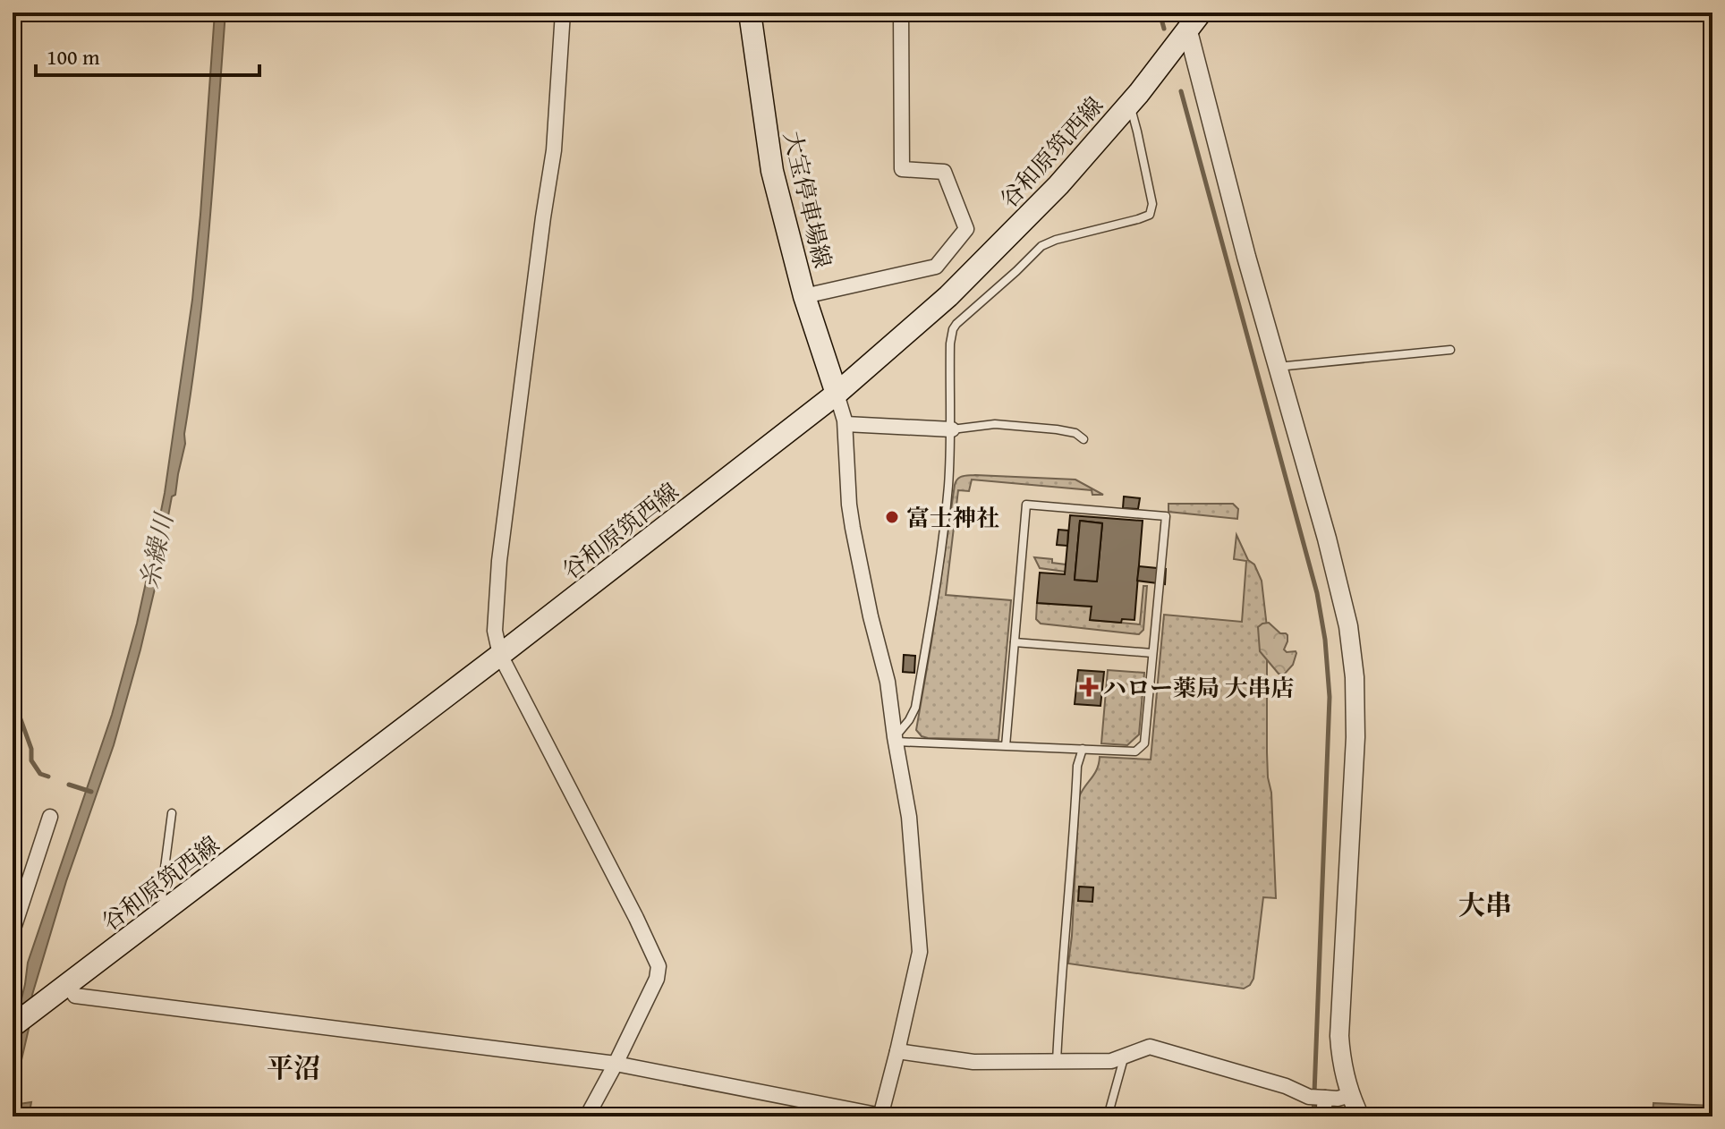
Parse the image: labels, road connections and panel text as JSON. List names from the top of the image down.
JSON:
{
  "streets": {
    "main road": ["谷和原筑西線", "大宝停車場線"]
  },
  "crossings": [
    ["谷和原筑西線", "大宝停車場線"]
  ],
  "districts": ["大串", "平沼"],
  "water": ["糸繰川"],
  "places": {
    "other": ["富士神社"],
    "health": ["ハロー薬局 大串店"]
  },
  "scale_bar": "100 m"
}
